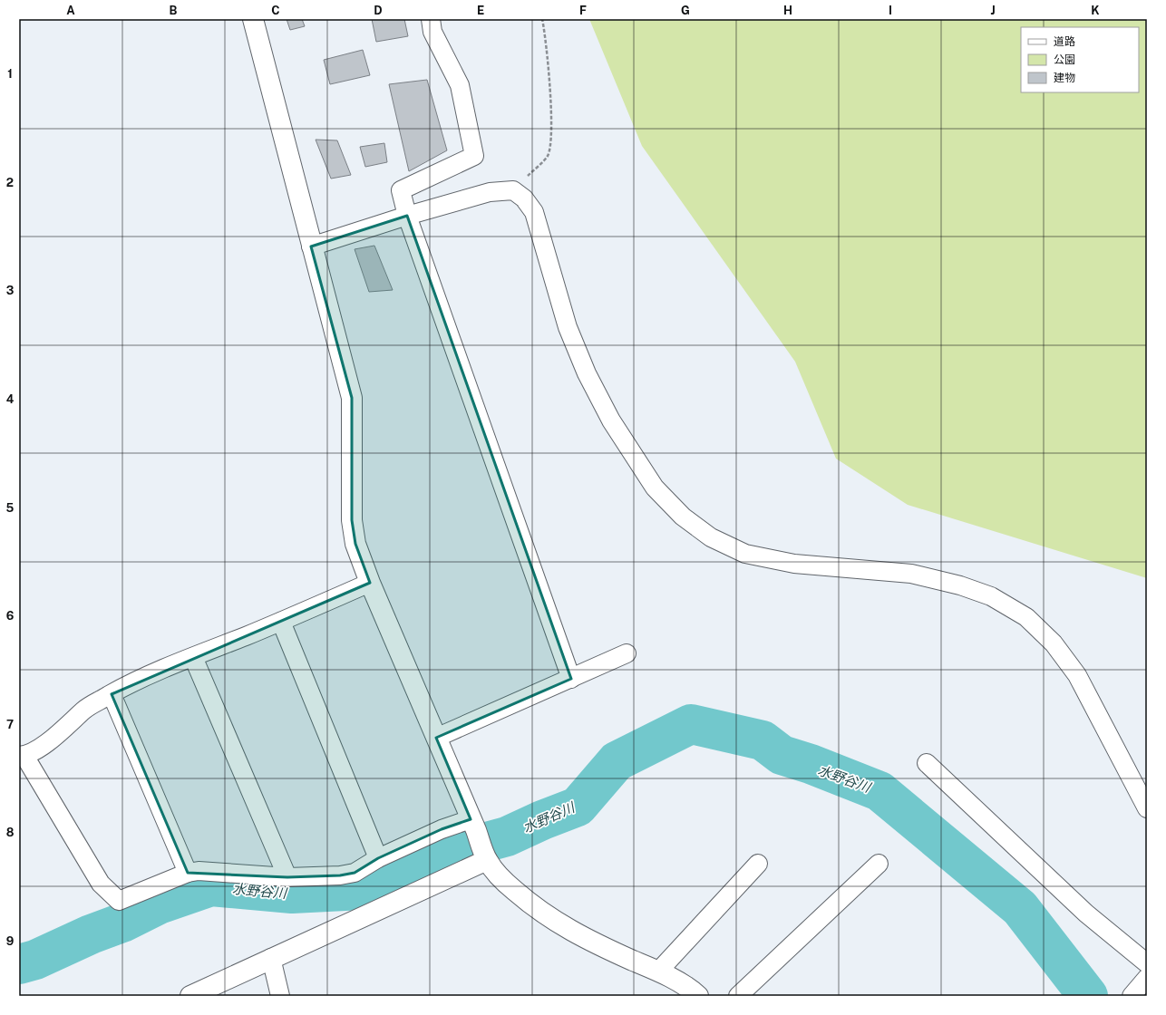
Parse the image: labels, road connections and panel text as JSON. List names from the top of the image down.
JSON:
{
  "water": ["水野谷川"],
  "legend": ["道路", "公園", "建物"],
  "grid": {
    "columns": [
      "A",
      "B",
      "C",
      "D",
      "E",
      "F",
      "G",
      "H",
      "I",
      "J",
      "K"
    ],
    "rows": [
      "1",
      "2",
      "3",
      "4",
      "5",
      "6",
      "7",
      "8",
      "9"
    ]
  }
}
